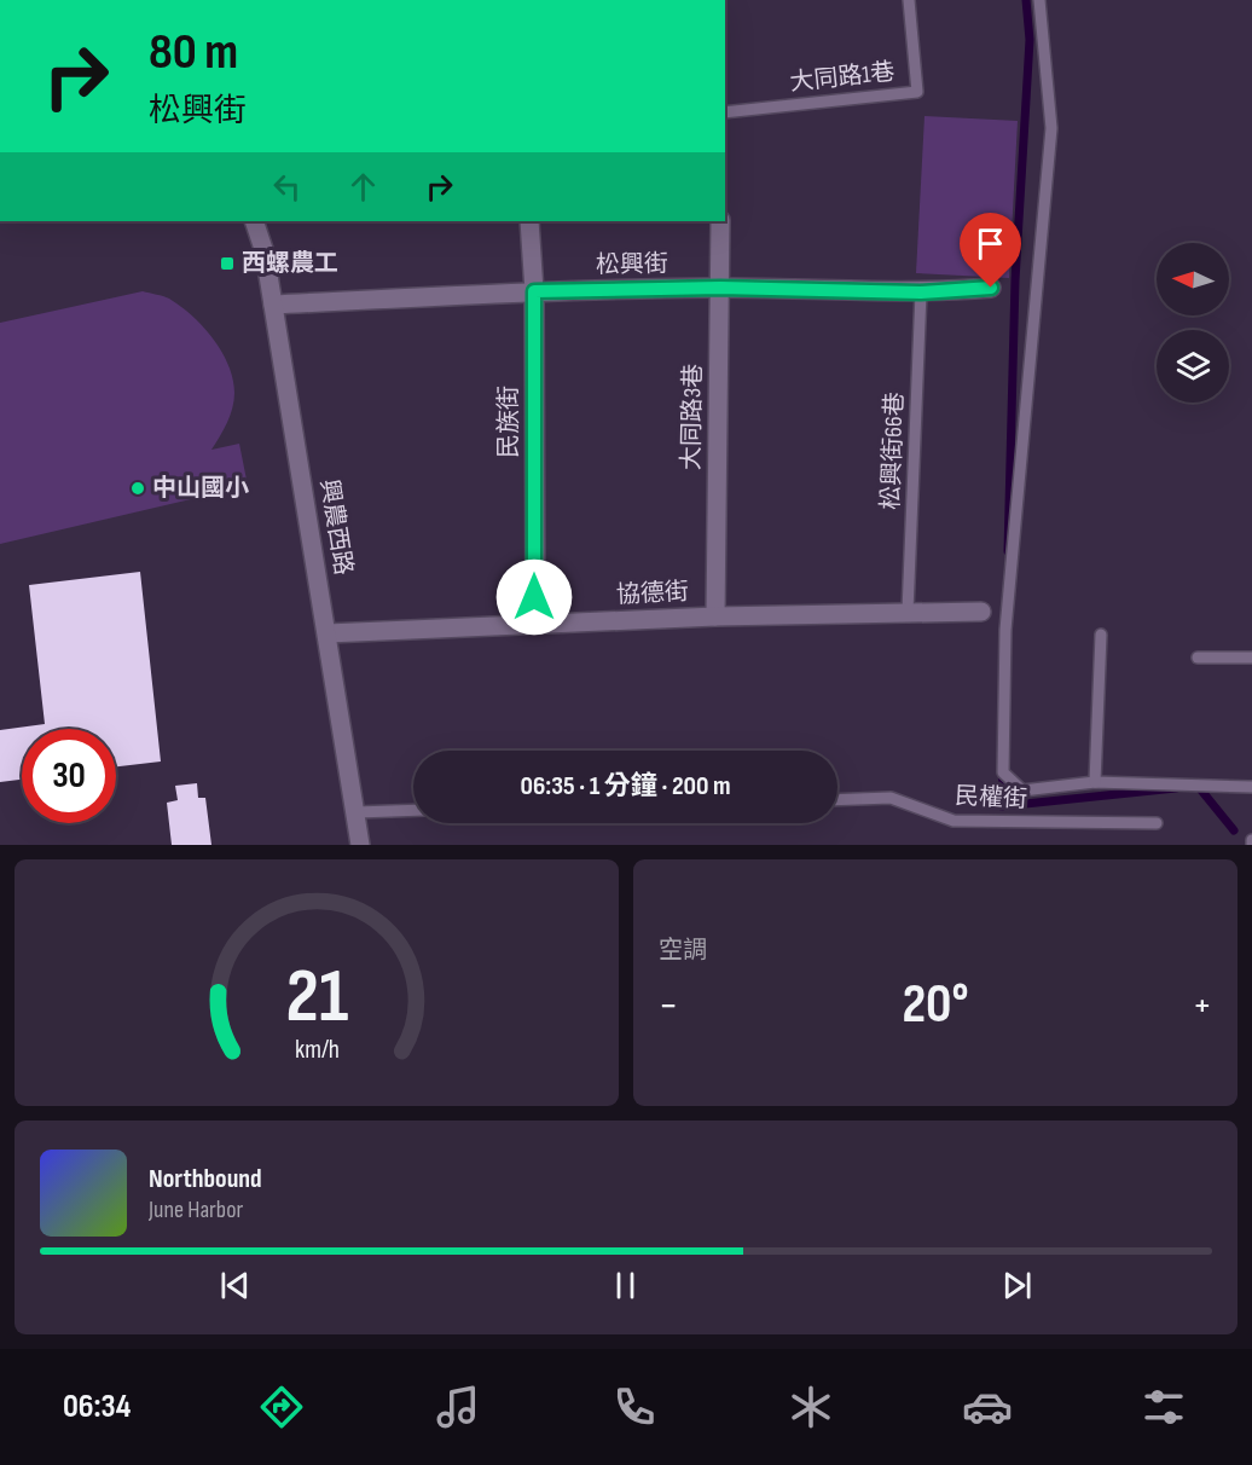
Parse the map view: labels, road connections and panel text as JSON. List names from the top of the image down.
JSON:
{
  "streets": {
    "street": [
      "松興街",
      "大同路3巷",
      "民族街",
      "興農西路",
      "協德街"
    ],
    "lane": ["大同路1巷", "松興街66巷", "民權街"]
  },
  "crossings": [
    ["松興街", "大同路3巷"],
    ["松興街", "民族街"],
    ["松興街", "松興街66巷"],
    ["松興街", "興農西路"],
    ["大同路3巷", "協德街"],
    ["民族街", "協德街"],
    ["松興街66巷", "協德街"],
    ["興農西路", "協德街"]
  ],
  "places": {
    "transit": ["西螺農工"],
    "other": ["中山國小"]
  },
  "north": "left",
  "page": {
    "turn": ["80 m", "松興街"],
    "limit": "30",
    "trip": "06:35 · 1 分鐘 · 200 m",
    "tile": "空調",
    "heat": ["−", "20°", "+"],
    "song": ["Northbound", "June Harbor"],
    "tabs": "06:34",
    "gauge": ["21", "km/h"]
  }
}
